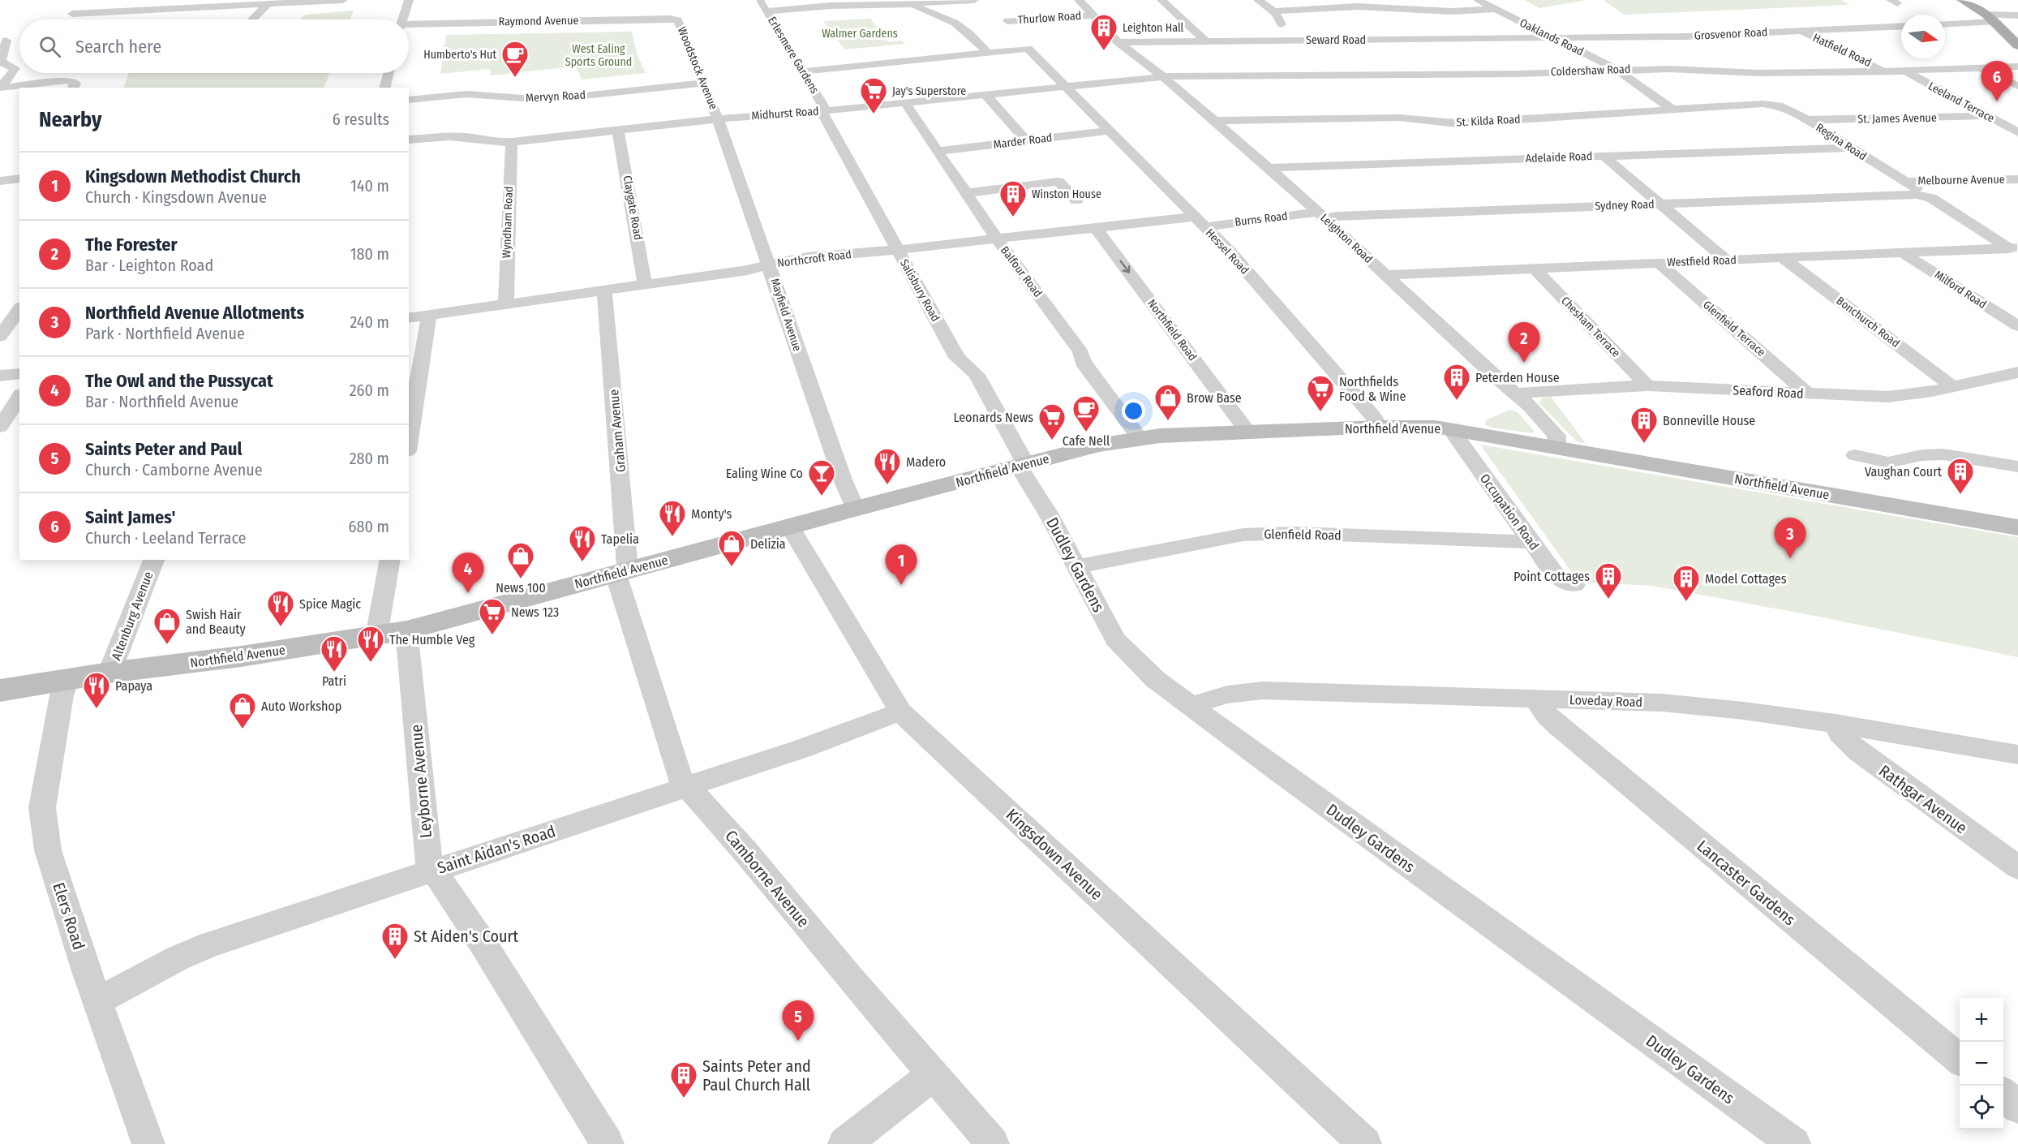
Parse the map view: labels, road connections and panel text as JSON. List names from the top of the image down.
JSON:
{
  "streets": {
    "main road": ["Northfield Avenue"],
    "street": [
      "Thurlow Road",
      "Raymond Avenue",
      "Grosvenor Road",
      "Oaklands Road",
      "Seward Road",
      "Hatfield Road",
      "Erlesmere Gardens",
      "Woodstock Avenue",
      "Coldershaw Road",
      "Mervyn Road",
      "Leeland Terrace",
      "Midhurst Road",
      "St. James Avenue",
      "St. Kilda Road",
      "Marder Road",
      "Regina Road",
      "Adelaide Road",
      "Melbourne Avenue",
      "Sydney Road",
      "Claygate Road",
      "Burns Road",
      "Wyndham Road",
      "Leighton Road",
      "Hessel Road",
      "Northcroft Road",
      "Westfield Road",
      "Balfour Road",
      "Milford Road",
      "Salisbury Road",
      "Mayfield Avenue",
      "Bonchurch Road",
      "Chesham Terrace",
      "Glenfield Terrace",
      "Northfield Road",
      "Seaford Road",
      "Graham Avenue",
      "Occupation Road",
      "Glenfield Road",
      "Dudley Gardens",
      "Altenburg Avenue",
      "Loveday Road",
      "Leyborne Avenue",
      "Rathgar Avenue",
      "Saint Aidan's Road",
      "Kingsdown Avenue",
      "Camborne Avenue",
      "Lancaster Gardens",
      "Elers Road"
    ]
  },
  "crossings": [
    ["Thurlow Road", "Leighton Road"],
    ["Raymond Avenue", "Woodstock Avenue"],
    ["Grosvenor Road", "Oaklands Road"],
    ["Grosvenor Road", "Seward Road"],
    ["Grosvenor Road", "Hatfield Road"],
    ["Oaklands Road", "Seward Road"],
    ["Oaklands Road", "Coldershaw Road"],
    ["Oaklands Road", "St. Kilda Road"],
    ["Seward Road", "Leighton Road"],
    ["Hatfield Road", "Coldershaw Road"],
    ["Erlesmere Gardens", "Midhurst Road"],
    ["Erlesmere Gardens", "Salisbury Road"],
    ["Woodstock Avenue", "Mervyn Road"],
    ["Woodstock Avenue", "Midhurst Road"],
    ["Woodstock Avenue", "Mayfield Avenue"],
    ["Coldershaw Road", "Leeland Terrace"],
    ["Coldershaw Road", "Midhurst Road"],
    ["Coldershaw Road", "Leighton Road"],
    ["Leeland Terrace", "St. James Avenue"],
    ["Midhurst Road", "Claygate Road"],
    ["Midhurst Road", "Wyndham Road"],
    ["Midhurst Road", "Leighton Road"],
    ["Midhurst Road", "Hessel Road"],
    ["Midhurst Road", "Balfour Road"],
    ["Midhurst Road", "Salisbury Road"],
    ["Midhurst Road", "Mayfield Avenue"],
    ["St. James Avenue", "Regina Road"],
    ["St. Kilda Road", "Regina Road"],
    ["St. Kilda Road", "Leighton Road"],
    ["Marder Road", "Hessel Road"],
    ["Marder Road", "Balfour Road"],
    ["Regina Road", "Adelaide Road"],
    ["Regina Road", "Melbourne Avenue"],
    ["Regina Road", "Sydney Road"],
    ["Regina Road", "Westfield Road"],
    ["Adelaide Road", "Leighton Road"],
    ["Melbourne Avenue", "Sydney Road"],
    ["Sydney Road", "Burns Road"],
    ["Sydney Road", "Leighton Road"],
    ["Claygate Road", "Northcroft Road"],
    ["Burns Road", "Leighton Road"],
    ["Burns Road", "Hessel Road"],
    ["Burns Road", "Northcroft Road"],
    ["Wyndham Road", "Northcroft Road"],
    ["Leighton Road", "Westfield Road"],
    ["Leighton Road", "Seaford Road"],
    ["Leighton Road", "Northfield Avenue"],
    ["Hessel Road", "Northcroft Road"],
    ["Hessel Road", "Northfield Avenue"],
    ["Northcroft Road", "Balfour Road"],
    ["Northcroft Road", "Salisbury Road"],
    ["Northcroft Road", "Mayfield Avenue"],
    ["Northcroft Road", "Northfield Road"],
    ["Northcroft Road", "Graham Avenue"],
    ["Westfield Road", "Milford Road"],
    ["Westfield Road", "Bonchurch Road"],
    ["Westfield Road", "Chesham Terrace"],
    ["Westfield Road", "Glenfield Terrace"],
    ["Balfour Road", "Northfield Avenue"],
    ["Salisbury Road", "Northfield Avenue"],
    ["Salisbury Road", "Dudley Gardens"],
    ["Mayfield Avenue", "Northfield Avenue"],
    ["Bonchurch Road", "Seaford Road"],
    ["Chesham Terrace", "Seaford Road"],
    ["Glenfield Terrace", "Seaford Road"],
    ["Northfield Road", "Northfield Avenue"],
    ["Northfield Avenue", "Graham Avenue"],
    ["Northfield Avenue", "Occupation Road"],
    ["Northfield Avenue", "Dudley Gardens"],
    ["Northfield Avenue", "Altenburg Avenue"],
    ["Northfield Avenue", "Leyborne Avenue"],
    ["Northfield Avenue", "Kingsdown Avenue"],
    ["Northfield Avenue", "Camborne Avenue"],
    ["Northfield Avenue", "Elers Road"],
    ["Graham Avenue", "Camborne Avenue"],
    ["Occupation Road", "Glenfield Road"],
    ["Glenfield Road", "Dudley Gardens"],
    ["Dudley Gardens", "Loveday Road"],
    ["Loveday Road", "Rathgar Avenue"],
    ["Loveday Road", "Lancaster Gardens"],
    ["Leyborne Avenue", "Saint Aidan's Road"],
    ["Saint Aidan's Road", "Kingsdown Avenue"],
    ["Saint Aidan's Road", "Camborne Avenue"],
    ["Saint Aidan's Road", "Elers Road"]
  ],
  "one_way": ["Northfield Road"],
  "parks": ["Walmer Gardens", "West Ealing Sports Ground"],
  "places": {
    "building": [
      "Leighton Hall",
      "Winston House",
      "Peterden House",
      "Bonneville House",
      "Vaughan Court",
      "Point Cottages",
      "Model Cottages",
      "St Aiden's Court",
      "Saints Peter and Paul Church Hall"
    ],
    "cafe": ["Humberto's Hut", "Cafe Nell"],
    "supermarket": [
      "Jay's Superstore",
      "Northfields Food & Wine",
      "Leonards News",
      "News 123"
    ],
    "shop": [
      "Brow Base",
      "Delizia",
      "News 100",
      "Swish Hair and Beauty",
      "Auto Workshop"
    ],
    "restaurant": [
      "Madero",
      "Monty's",
      "Tapelia",
      "Spice Magic",
      "The Humble Veg",
      "Patri",
      "Papaya"
    ],
    "bar": ["Ealing Wine Co"]
  },
  "north": "right",
  "page": {
    "search": "Search here",
    "pins": [
      "6",
      "2",
      "3",
      "1",
      "4",
      "5"
    ],
    "heading": ["Nearby", "6 results"],
    "list": [
      {
        "mark": "1",
        "name": "Kingsdown Methodist Church",
        "note": "Church · Kingsdown Avenue",
        "value": "140 m"
      },
      {
        "mark": "2",
        "name": "The Forester",
        "note": "Bar · Leighton Road",
        "value": "180 m"
      },
      {
        "mark": "3",
        "name": "Northfield Avenue Allotments",
        "note": "Park · Northfield Avenue",
        "value": "240 m"
      },
      {
        "mark": "4",
        "name": "The Owl and the Pussycat",
        "note": "Bar · Northfield Avenue",
        "value": "260 m"
      },
      {
        "mark": "5",
        "name": "Saints Peter and Paul",
        "note": "Church · Camborne Avenue",
        "value": "280 m"
      },
      {
        "mark": "6",
        "name": "Saint James'",
        "note": "Church · Leeland Terrace",
        "value": "680 m"
      }
    ],
    "map_buttons": ["+", "−"]
  }
}
